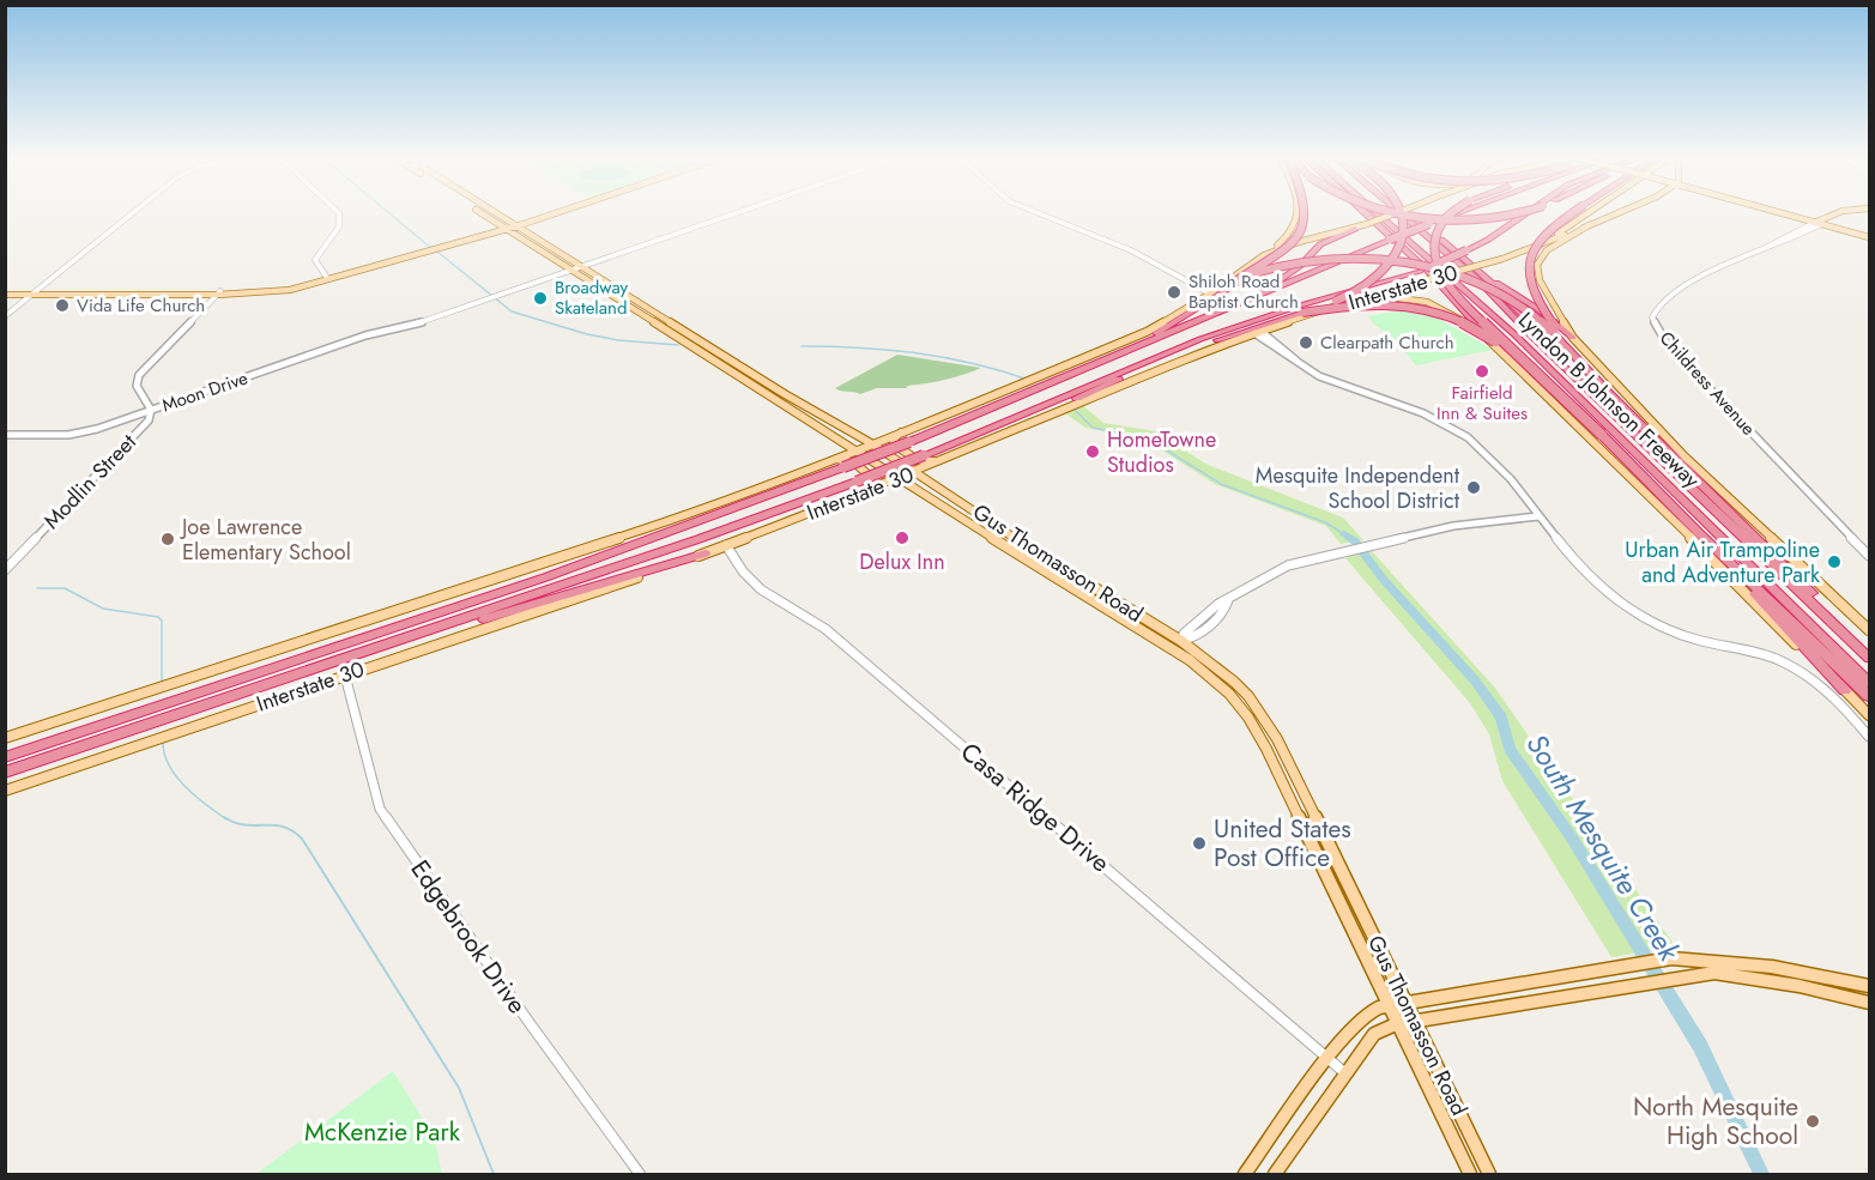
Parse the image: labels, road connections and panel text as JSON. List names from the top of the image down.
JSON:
{
  "streets": {
    "highway": ["Lyndon B Johnson Freeway"],
    "main road": ["Interstate 30", "Gus Thomasson Road"],
    "street": [
      "Childress Avenue",
      "Moon Drive",
      "Modlin Street",
      "Casa Ridge Drive",
      "Edgebrook Drive"
    ]
  },
  "crossings": [
    ["Interstate 30", "Lyndon B Johnson Freeway"],
    ["Interstate 30", "Gus Thomasson Road"],
    ["Interstate 30", "Casa Ridge Drive"],
    ["Interstate 30", "Edgebrook Drive"],
    ["Moon Drive", "Modlin Street"],
    ["Moon Drive", "Gus Thomasson Road"]
  ],
  "water": ["South Mesquite Creek"],
  "parks": ["McKenzie Park"],
  "places": [
    "Shiloh Road Baptist Church",
    "Broadway Skateland",
    "Vida Life Church",
    "Clearpath Church",
    "Fairfield Inn & Suites",
    "HomeTowne Studios",
    "Mesquite Independent School District",
    "Delux Inn",
    "Joe Lawrence Elementary School",
    "Urban Air Trampoline and Adventure Park",
    "United States Post Office",
    "North Mesquite High School"
  ]
}
